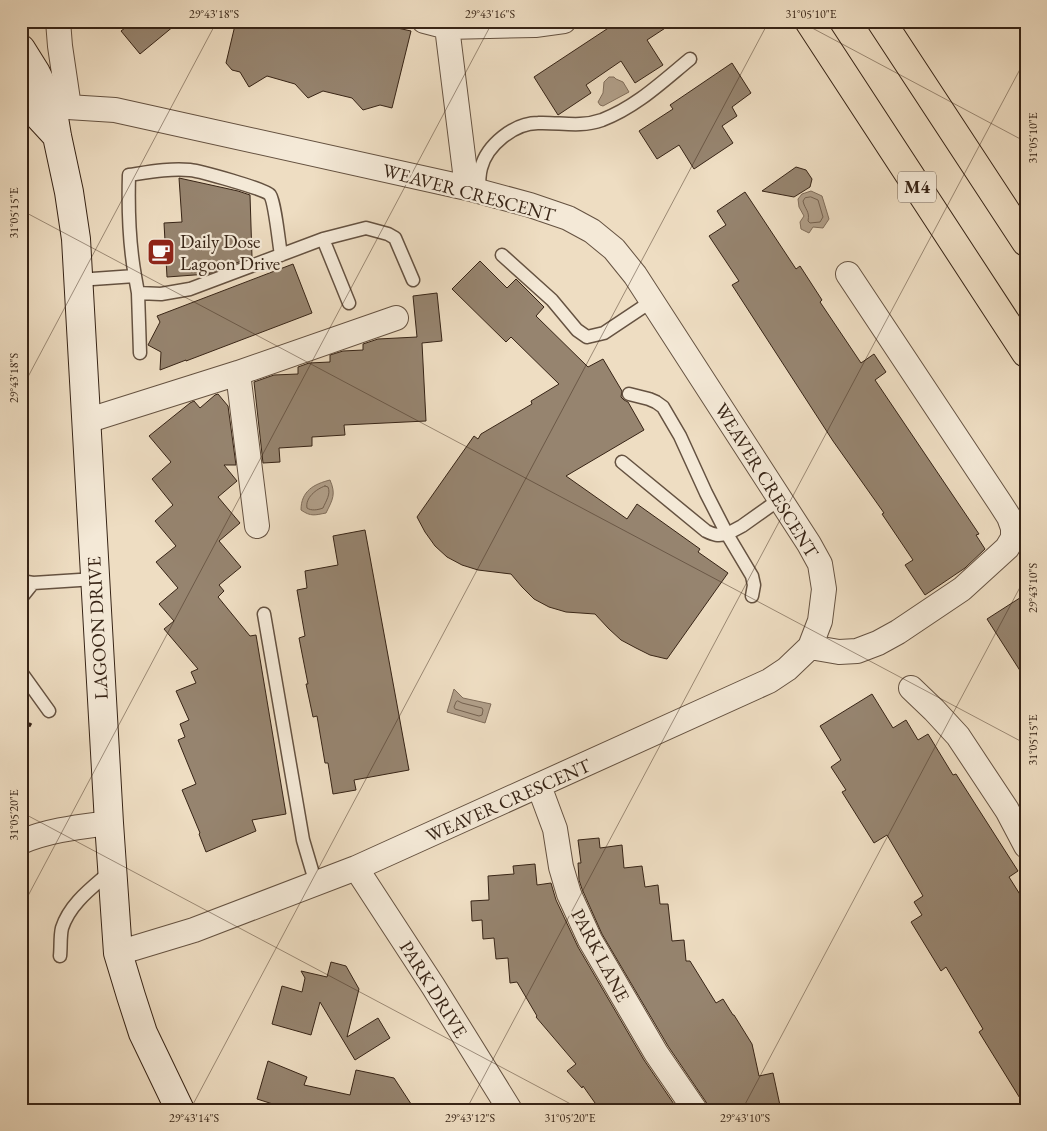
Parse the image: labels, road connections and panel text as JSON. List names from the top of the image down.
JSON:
{
  "streets": {
    "highway": ["M4"],
    "street": [
      "WEAVER CRESCENT",
      "LAGOON DRIVE",
      "PARK LANE",
      "PARK DRIVE"
    ]
  },
  "crossings": [
    ["WEAVER CRESCENT", "LAGOON DRIVE"],
    ["WEAVER CRESCENT", "PARK LANE"],
    ["WEAVER CRESCENT", "PARK DRIVE"]
  ],
  "places": {
    "cafe": ["Daily Dose Lagoon Drive"]
  },
  "coordinates": [
    "29°43'18\"S",
    "29°43'16\"S",
    "31°05'10\"E",
    "31°05'15\"E",
    "29°43'10\"S",
    "31°05'20\"E",
    "29°43'14\"S",
    "29°43'12\"S"
  ]
}
